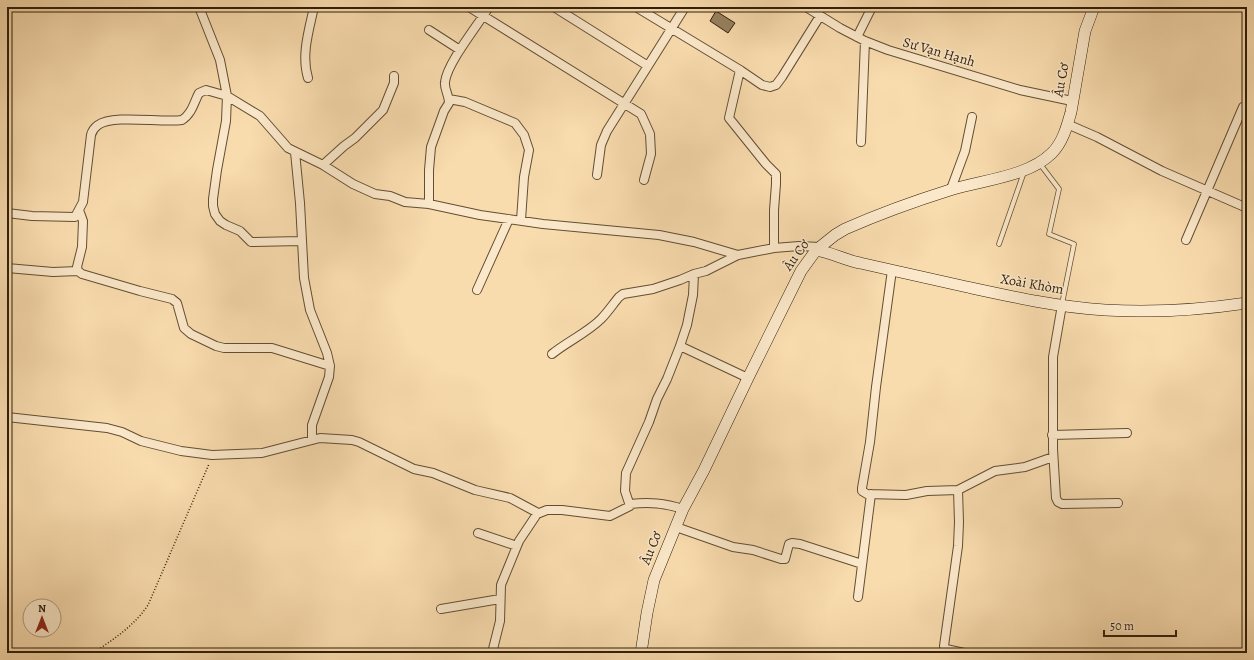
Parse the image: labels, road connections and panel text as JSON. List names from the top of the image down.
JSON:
{
  "streets": {
    "main road": ["Âu Cơ", "Xoài Khòm"],
    "street": ["Sư Vạn Hạnh"]
  },
  "crossings": [
    ["Sư Vạn Hạnh", "Âu Cơ"],
    ["Âu Cơ", "Xoài Khòm"]
  ],
  "scale_bar": "50 m",
  "north": "top"
}
